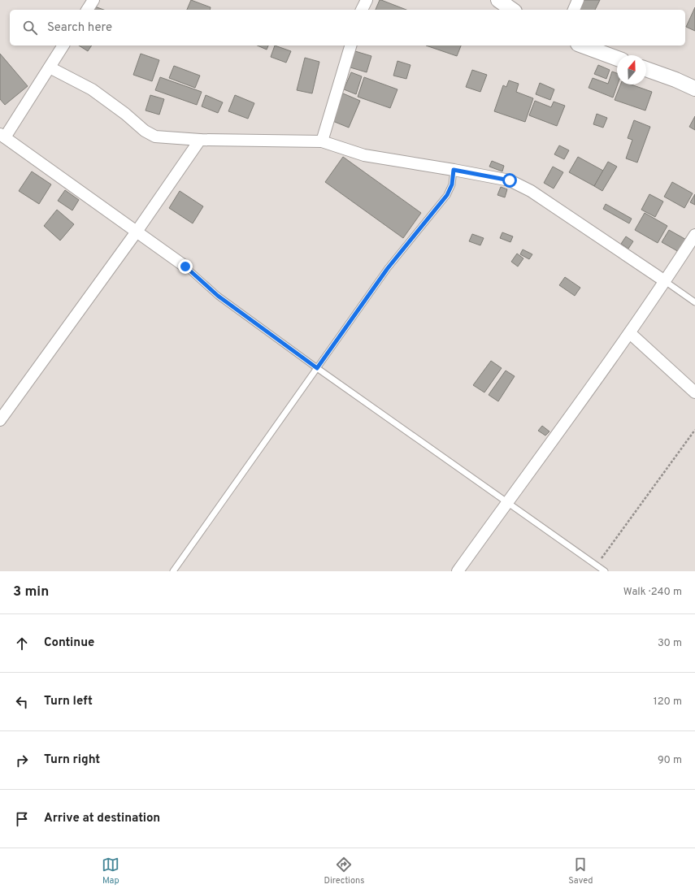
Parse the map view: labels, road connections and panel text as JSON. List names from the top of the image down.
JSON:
{
  "north": "top",
  "page": {
    "search": "Search here",
    "heading": ["3 min", "Walk · 240 m"],
    "list": [
      ["Continue", "30 m"],
      ["Turn left", "120 m"],
      ["Turn right", "90 m"],
      "Arrive at destination"
    ],
    "nav": ["Map", "Directions", "Saved"]
  }
}
